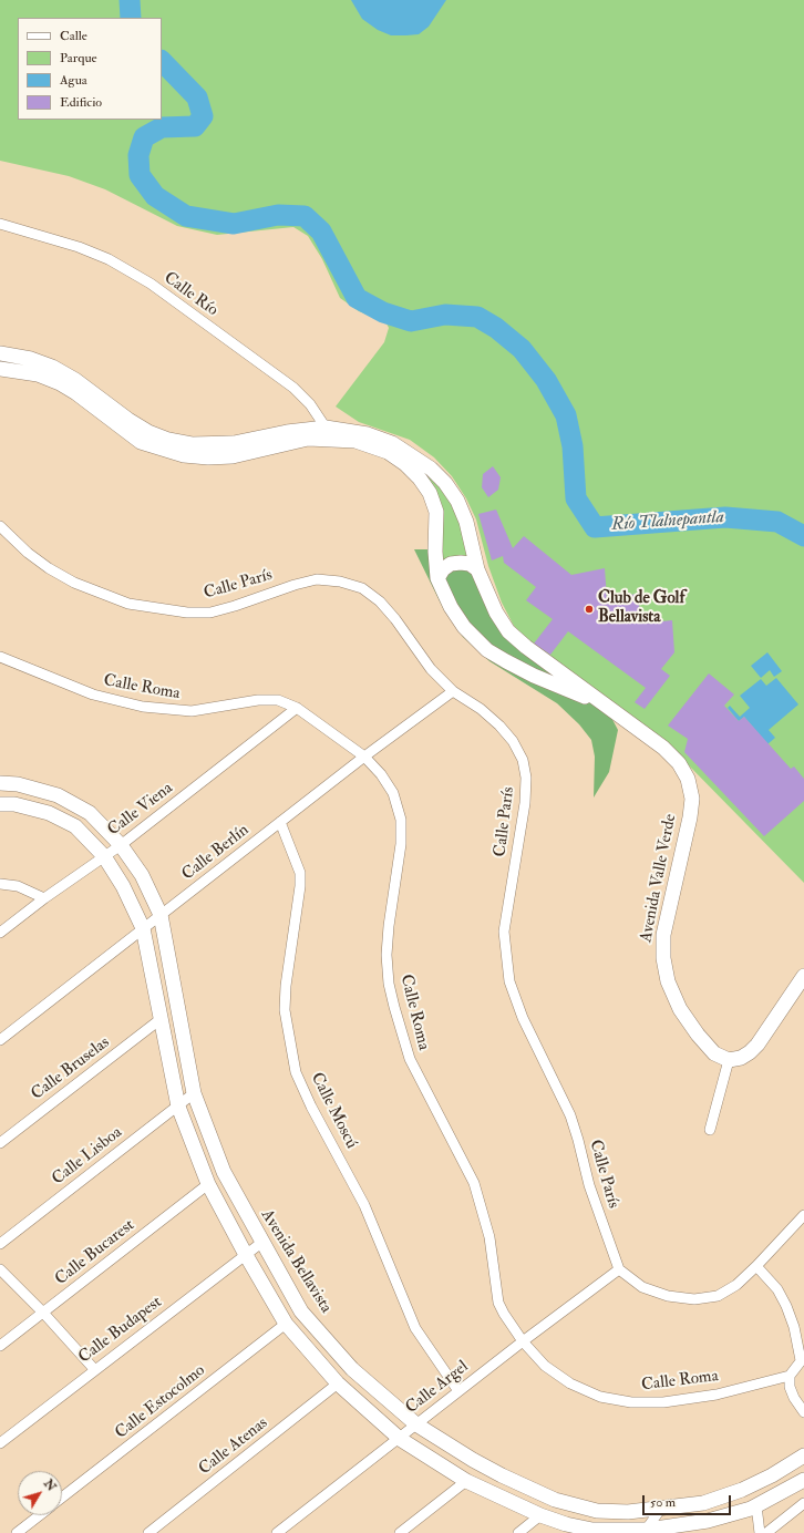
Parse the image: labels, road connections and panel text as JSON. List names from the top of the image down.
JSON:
{
  "streets": {
    "street": [
      "Calle Río",
      "Calle París",
      "Calle Roma",
      "Calle Viena",
      "Calle Berlín",
      "Avenida Valle Verde",
      "Calle Bruselas",
      "Calle Moscú",
      "Calle Lisboa",
      "Calle Bucarest",
      "Avenida Bellavista",
      "Calle Budapest",
      "Calle Argel",
      "Calle Estocolmo",
      "Calle Atenas"
    ]
  },
  "crossings": [
    ["Calle Río", "Avenida Valle Verde"],
    ["Calle París", "Calle Berlín"],
    ["Calle París", "Calle Argel"],
    ["Calle Roma", "Calle Viena"],
    ["Calle Roma", "Calle Berlín"],
    ["Calle Roma", "Calle Argel"],
    ["Calle Viena", "Avenida Bellavista"],
    ["Calle Berlín", "Calle Moscú"],
    ["Calle Berlín", "Avenida Bellavista"],
    ["Calle Moscú", "Calle Argel"],
    ["Calle Lisboa", "Avenida Bellavista"],
    ["Avenida Bellavista", "Calle Budapest"],
    ["Avenida Bellavista", "Calle Argel"]
  ],
  "water": ["Río Tlalnepantla"],
  "places": ["Club de Golf Bellavista"],
  "legend": [
    "Calle",
    "Parque",
    "Agua",
    "Edificio"
  ],
  "scale_bar": "50 m",
  "north": "top right"
}
